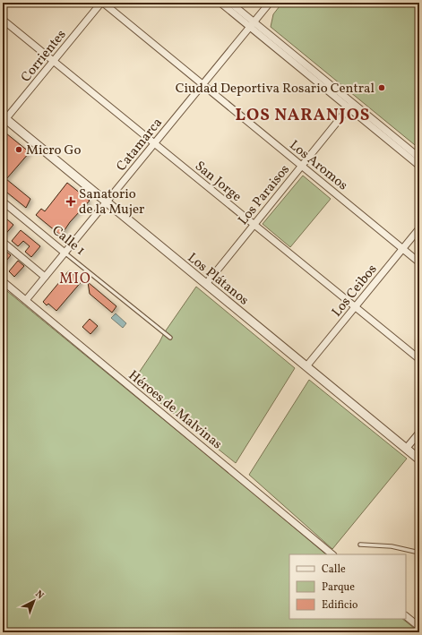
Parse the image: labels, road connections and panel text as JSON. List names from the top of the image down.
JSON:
{
  "streets": {
    "street": [
      "Corrientes",
      "Catamarca",
      "Los Aromos",
      "San Jorge",
      "Los Paraisos",
      "Calle 1",
      "Los Plátanos",
      "Los Ceibos",
      "Héroes de Malvinas"
    ]
  },
  "crossings": [
    ["Corrientes", "Los Aromos"],
    ["Corrientes", "San Jorge"],
    ["Corrientes", "Los Plátanos"],
    ["Catamarca", "Los Aromos"],
    ["Catamarca", "San Jorge"],
    ["Catamarca", "Calle 1"],
    ["Catamarca", "Los Plátanos"],
    ["Catamarca", "Héroes de Malvinas"],
    ["Los Aromos", "Los Paraisos"],
    ["Los Aromos", "Los Ceibos"],
    ["San Jorge", "Los Paraisos"],
    ["San Jorge", "Los Ceibos"],
    ["Los Paraisos", "Los Plátanos"],
    ["Los Plátanos", "Los Ceibos"]
  ],
  "districts": ["LOS NARANJOS", "MIO"],
  "places": {
    "other": ["Ciudad Deportiva Rosario Central", "Micro Go"],
    "health": ["Sanatorio de la Mujer"]
  },
  "legend": ["Calle", "Parque", "Edificio"],
  "north": "top right"
}
